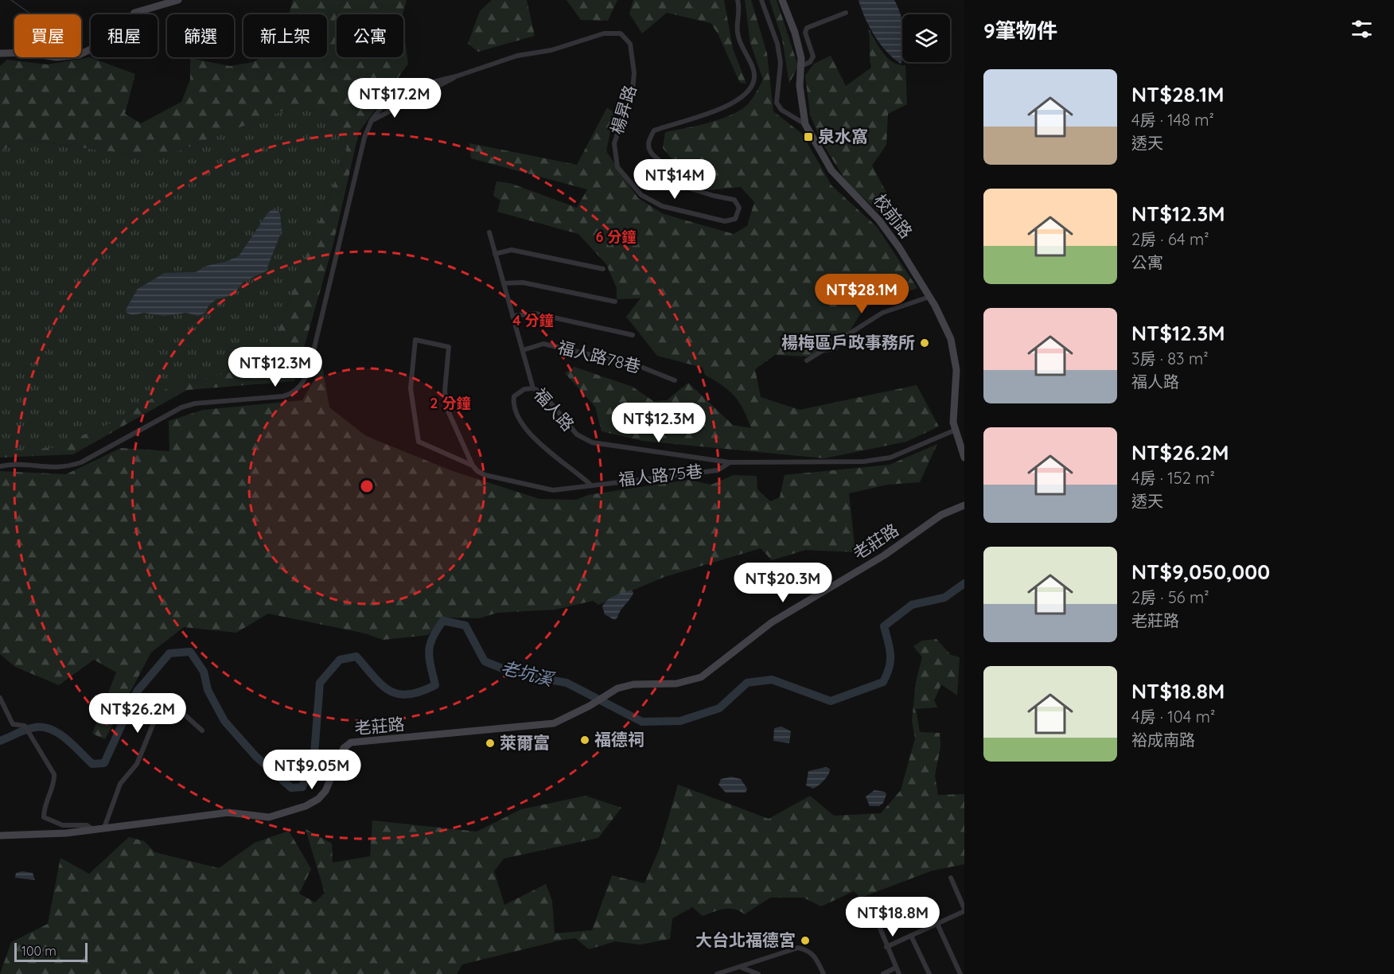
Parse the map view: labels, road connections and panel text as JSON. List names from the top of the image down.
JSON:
{
  "streets": {
    "street": [
      "楊昇路",
      "校前路",
      "福人路78巷",
      "福人路",
      "福人路75巷",
      "老莊路"
    ]
  },
  "crossings": [
    ["校前路", "福人路"],
    ["福人路78巷", "福人路"],
    ["福人路", "福人路75巷"]
  ],
  "water": ["老坑溪"],
  "places": {
    "transit": ["泉水窩"],
    "other": [
      "楊梅區戶政事務所",
      "福德祠",
      "萊爾富",
      "大台北福德宮"
    ]
  },
  "scale_bar": "100 m",
  "page": {
    "heading": "9筆物件",
    "chip": [
      "買屋",
      "租屋",
      "篩選",
      "新上架",
      "公寓"
    ],
    "list": [
      {
        "name": "NT$28.1M",
        "note": "4房 · 148 m² · 透天"
      },
      {
        "name": "NT$12.3M",
        "note": "2房 · 64 m² · 公寓"
      },
      {
        "name": "NT$12.3M",
        "note": "3房 · 83 m² · 福人路"
      },
      {
        "name": "NT$26.2M",
        "note": "4房 · 152 m² · 透天"
      },
      {
        "name": "NT$9,050,000",
        "note": "2房 · 56 m² · 老莊路"
      },
      {
        "name": "NT$18.8M",
        "note": "4房 · 104 m² · 裕成南路"
      }
    ],
    "price": [
      "NT$17.2M",
      "NT$14M",
      "NT$28.1M",
      "NT$12.3M",
      "NT$12.3M",
      "NT$20.3M",
      "NT$26.2M",
      "NT$9.05M",
      "NT$18.8M"
    ],
    "scale": "100 m"
  },
  "rings": ["6 分鐘", "4 分鐘", "2 分鐘"]
}
